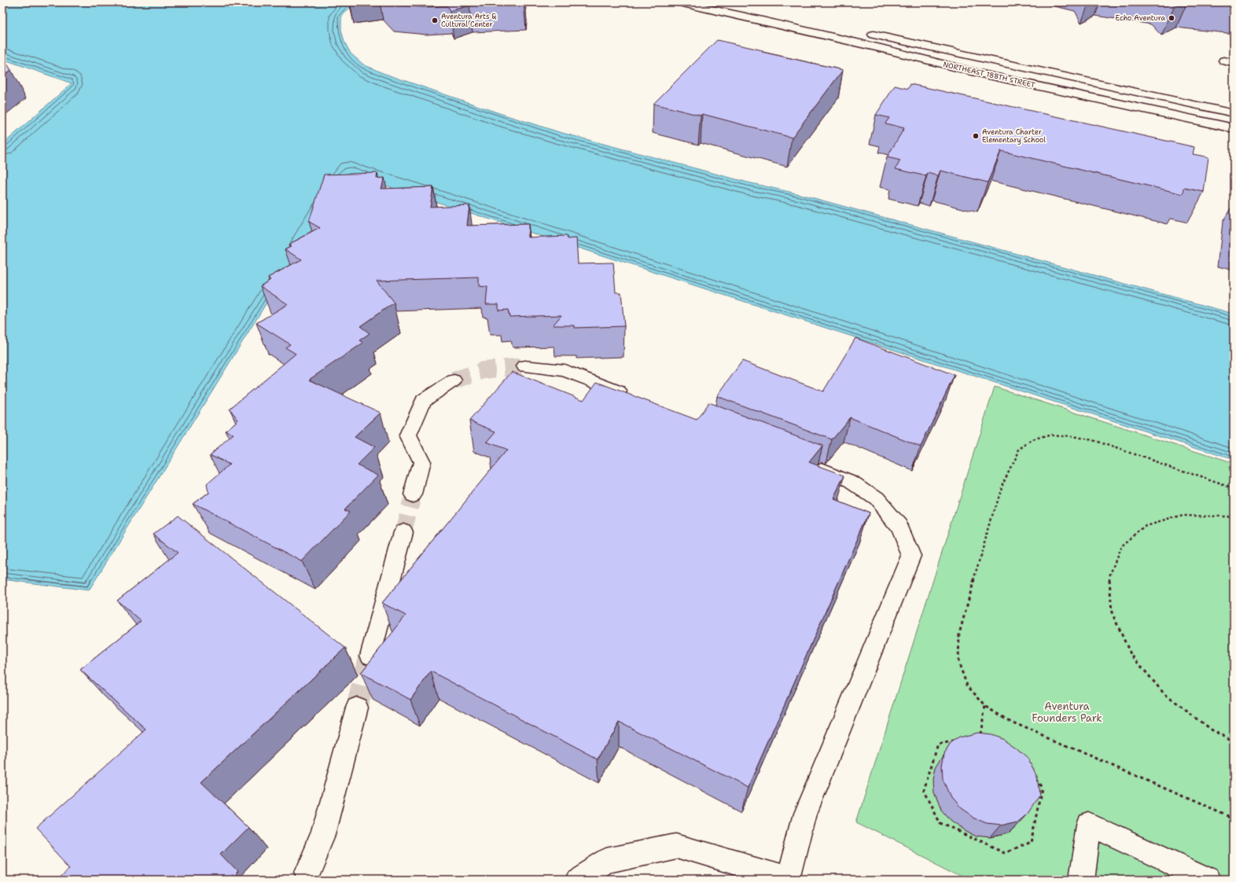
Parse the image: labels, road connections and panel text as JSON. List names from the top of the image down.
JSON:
{
  "streets": {
    "street": ["NORTHEAST 188TH STREET"]
  },
  "parks": ["Aventura Founders Park"],
  "places": ["Echo Aventura", "Aventura Arts & Cultural Center", "Aventura Charter Elementary School"]
}
